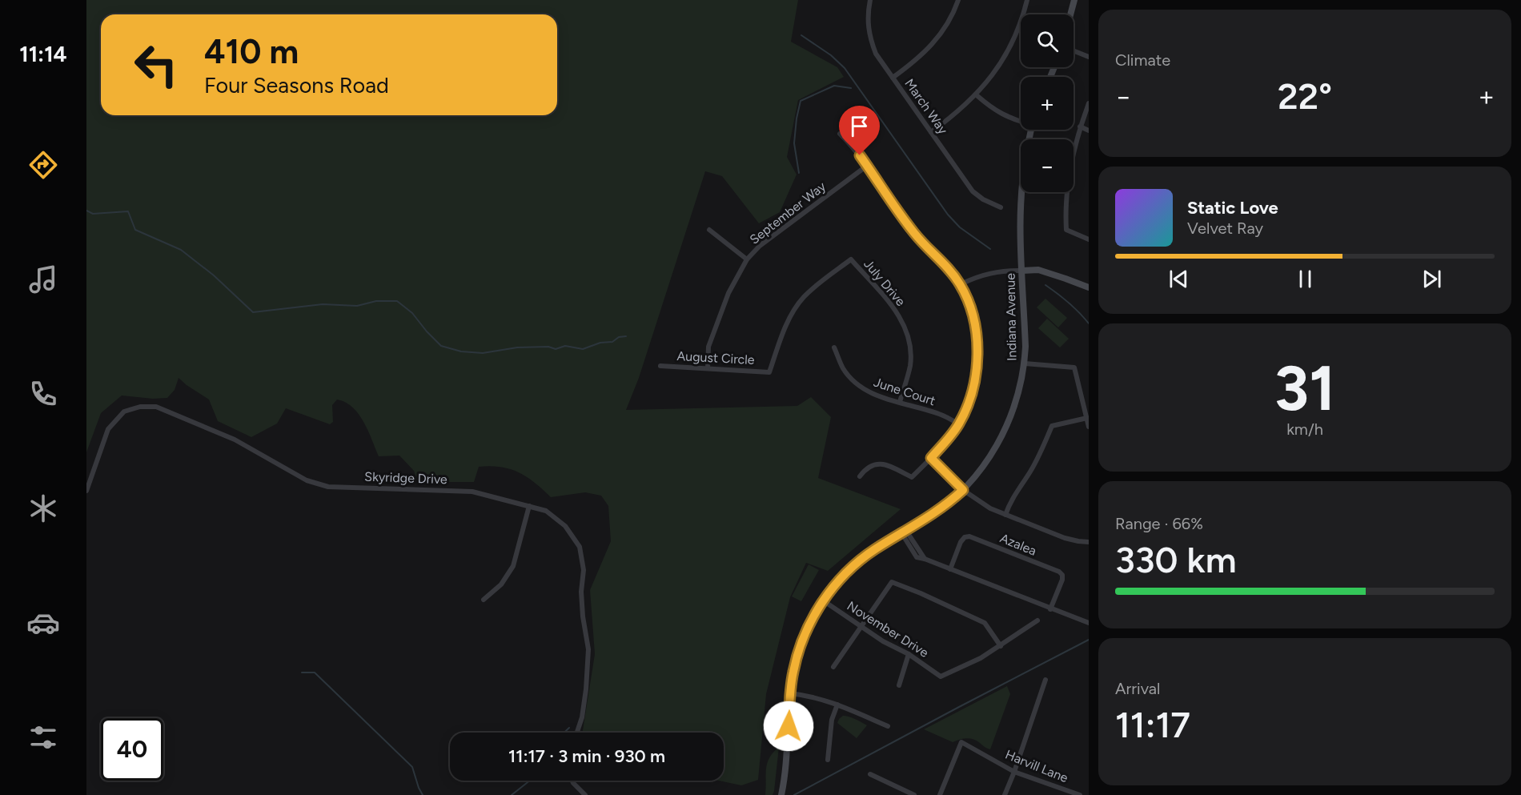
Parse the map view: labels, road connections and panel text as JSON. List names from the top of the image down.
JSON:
{
  "streets": {
    "street": [
      "March Way",
      "September Way",
      "July Drive",
      "Indiana Avenue",
      "August Circle",
      "June Court",
      "Skyridge Drive",
      "Azalea",
      "November Drive",
      "Harvill Lane"
    ]
  },
  "crossings": [
    ["September Way", "August Circle"],
    ["July Drive", "August Circle"],
    ["July Drive", "June Court"],
    ["Indiana Avenue", "November Drive"]
  ],
  "page": {
    "tabs": "11:14",
    "tile": [
      "Climate",
      ["31", "km/h"],
      ["Range · 66%", "330 km"],
      ["Arrival", "11:17"]
    ],
    "map_buttons": ["+", "−"],
    "turn": ["410 m", "Four Seasons Road"],
    "heat": ["−", "22°", "+"],
    "song": ["Static Love", "Velvet Ray"],
    "limit": "40",
    "trip": "11:17 · 3 min · 930 m"
  }
}
